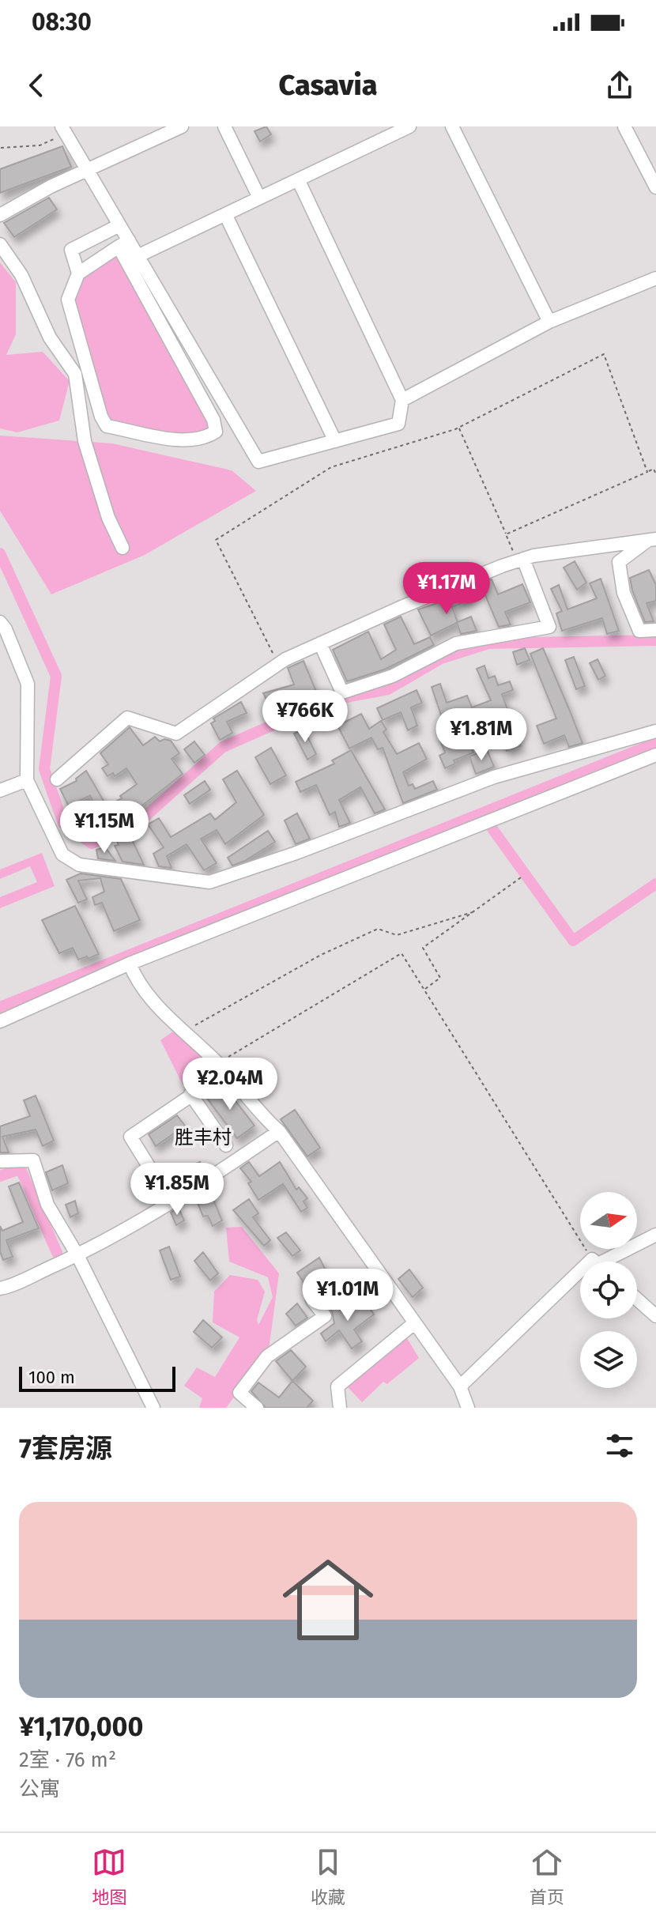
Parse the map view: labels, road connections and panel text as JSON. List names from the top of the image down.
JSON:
{
  "districts": ["胜丰村"],
  "scale_bar": "100 m",
  "north": "right",
  "page": {
    "status": "08:30",
    "header": "Casavia",
    "price": [
      "¥1.17M",
      "¥766K",
      "¥1.81M",
      "¥1.15M",
      "¥2.04M",
      "¥1.85M",
      "¥1.01M"
    ],
    "scale": "100 m",
    "heading": "7套房源",
    "list": [
      {
        "name": "¥1,170,000",
        "note": "2室 · 76 m² · 公寓"
      }
    ],
    "tabs": ["地图", "收藏", "首页"]
  }
}
